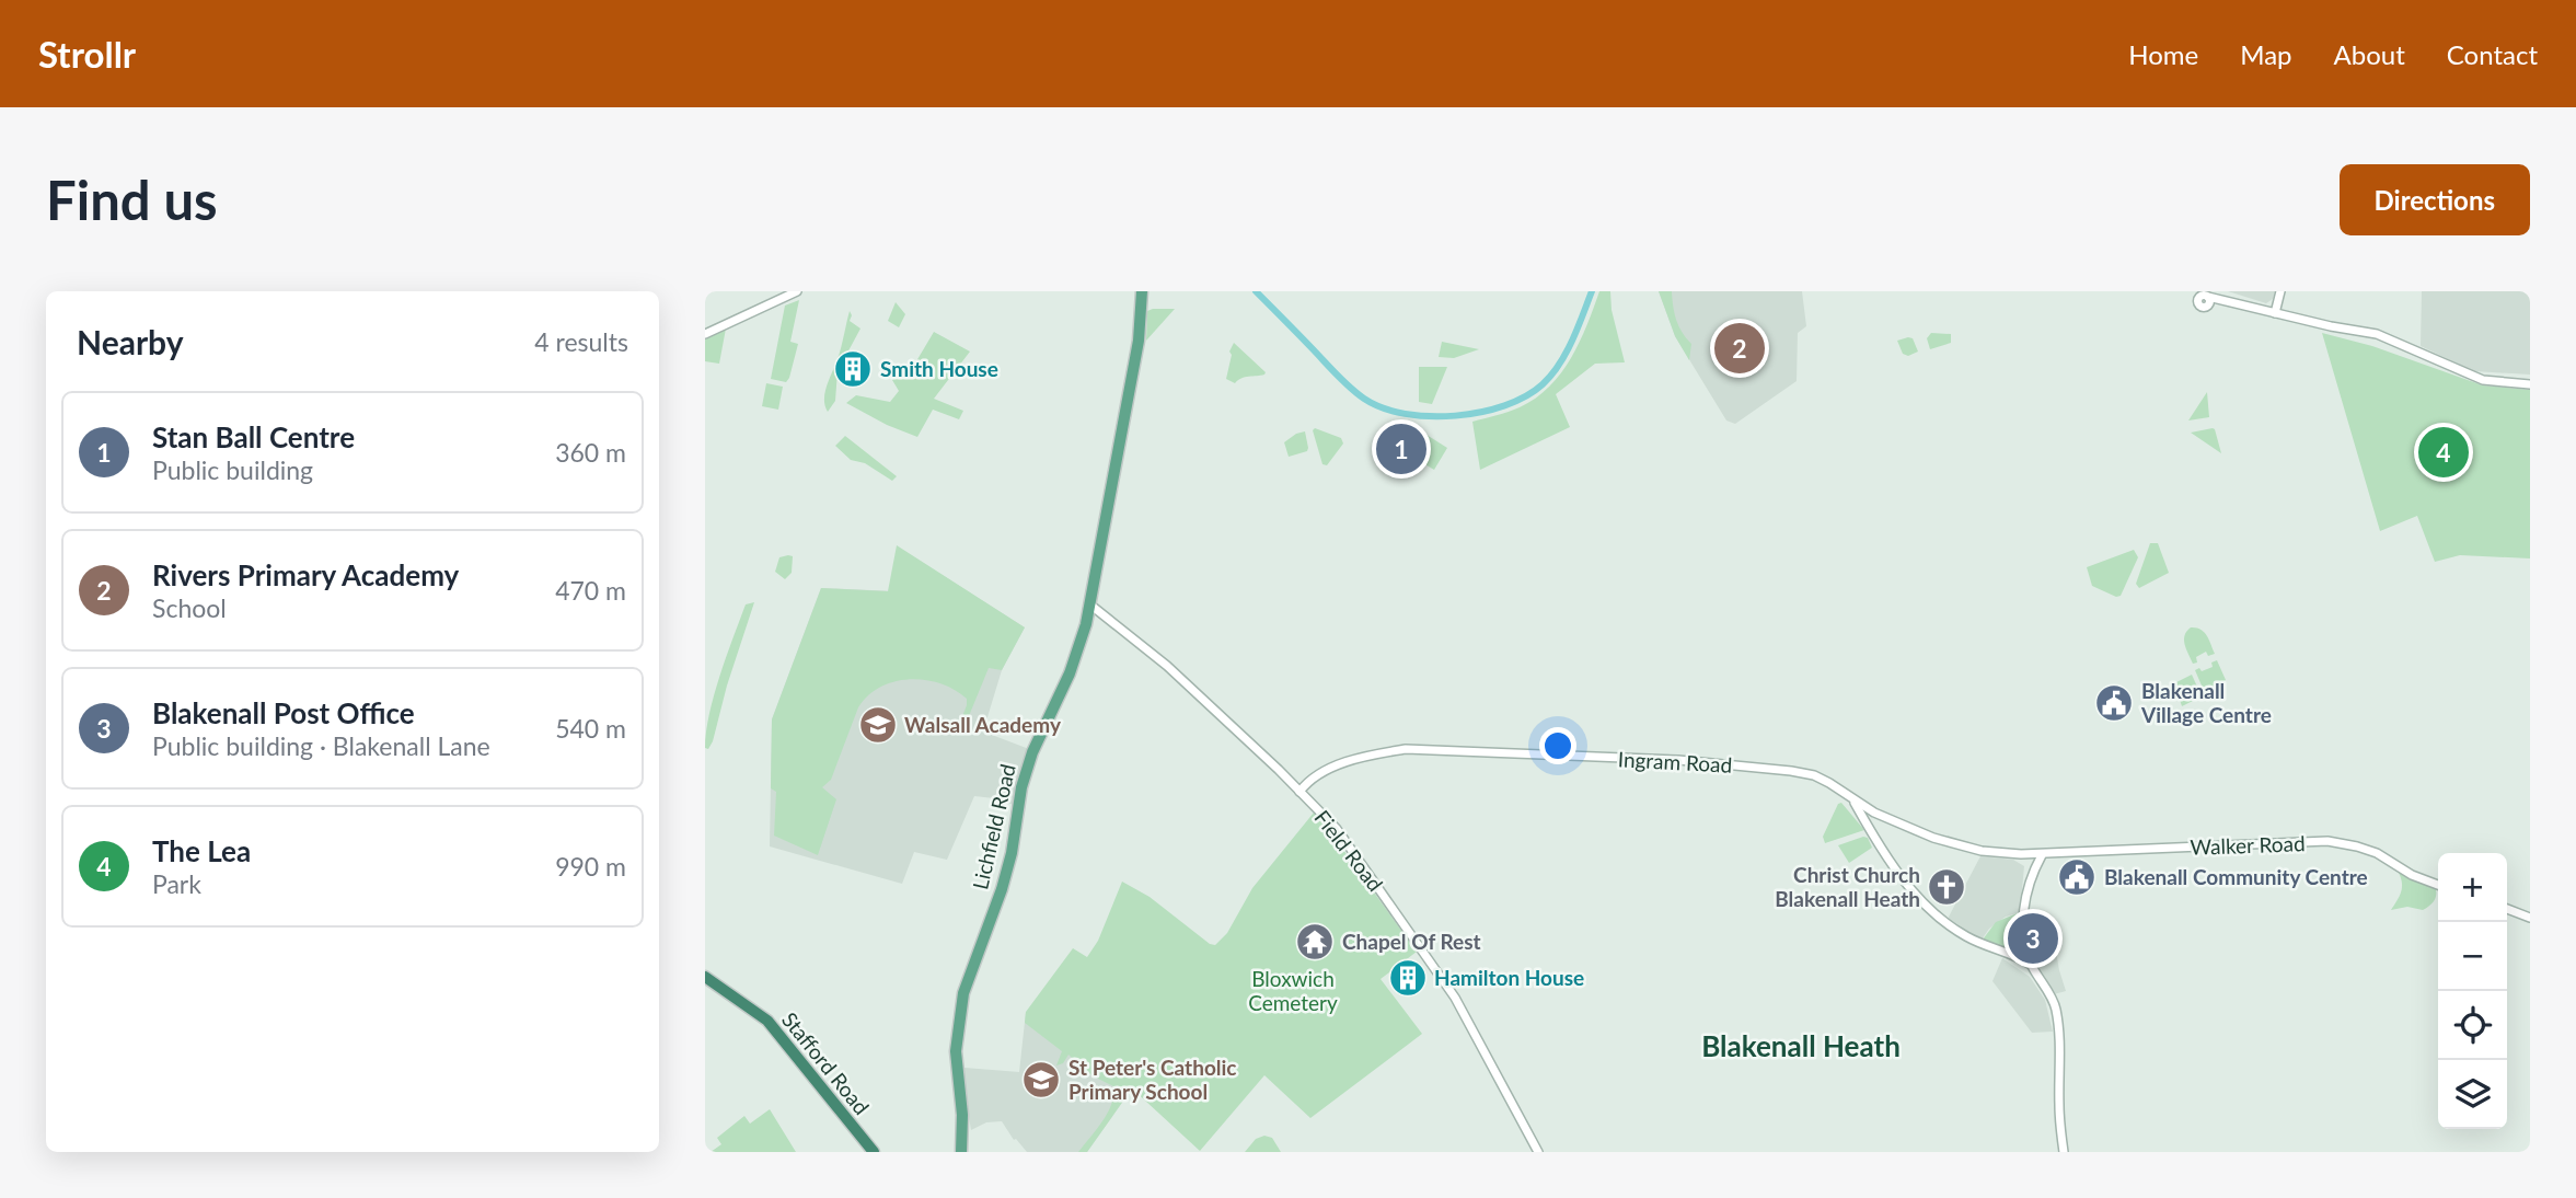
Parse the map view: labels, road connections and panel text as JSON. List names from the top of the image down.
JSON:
{
  "streets": {
    "highway": ["Stafford Road"],
    "main road": ["Lichfield Road"],
    "street": ["Ingram Road", "Walker Road", "Field Road"]
  },
  "crossings": [
    ["Ingram Road", "Walker Road"],
    ["Ingram Road", "Field Road"],
    ["Lichfield Road", "Field Road"]
  ],
  "districts": ["Blakenall Heath"],
  "parks": ["Bloxwich Cemetery"],
  "places": {
    "building": ["Smith House", "Hamilton House"],
    "public building": ["Blakenall Village Centre", "Blakenall Community Centre"],
    "school or university": ["Walsall Academy", "St Peter's Catholic Primary School"],
    "church": ["Christ Church Blakenall Heath"],
    "temple": ["Chapel Of Rest"]
  },
  "page": {
    "header": "Strollr",
    "nav": [
      "Home",
      "Map",
      "About",
      "Contact"
    ],
    "buttons": "Directions",
    "title": "Find us",
    "heading": ["Nearby", "4 results"],
    "pins": [
      "2",
      "1",
      "4",
      "3"
    ],
    "list": [
      {
        "mark": "1",
        "name": "Stan Ball Centre",
        "note": "Public building",
        "value": "360 m"
      },
      {
        "mark": "2",
        "name": "Rivers Primary Academy",
        "note": "School",
        "value": "470 m"
      },
      {
        "mark": "3",
        "name": "Blakenall Post Office",
        "note": "Public building · Blakenall Lane",
        "value": "540 m"
      },
      {
        "mark": "4",
        "name": "The Lea",
        "note": "Park",
        "value": "990 m"
      }
    ],
    "map_buttons": ["+", "−"]
  }
}
